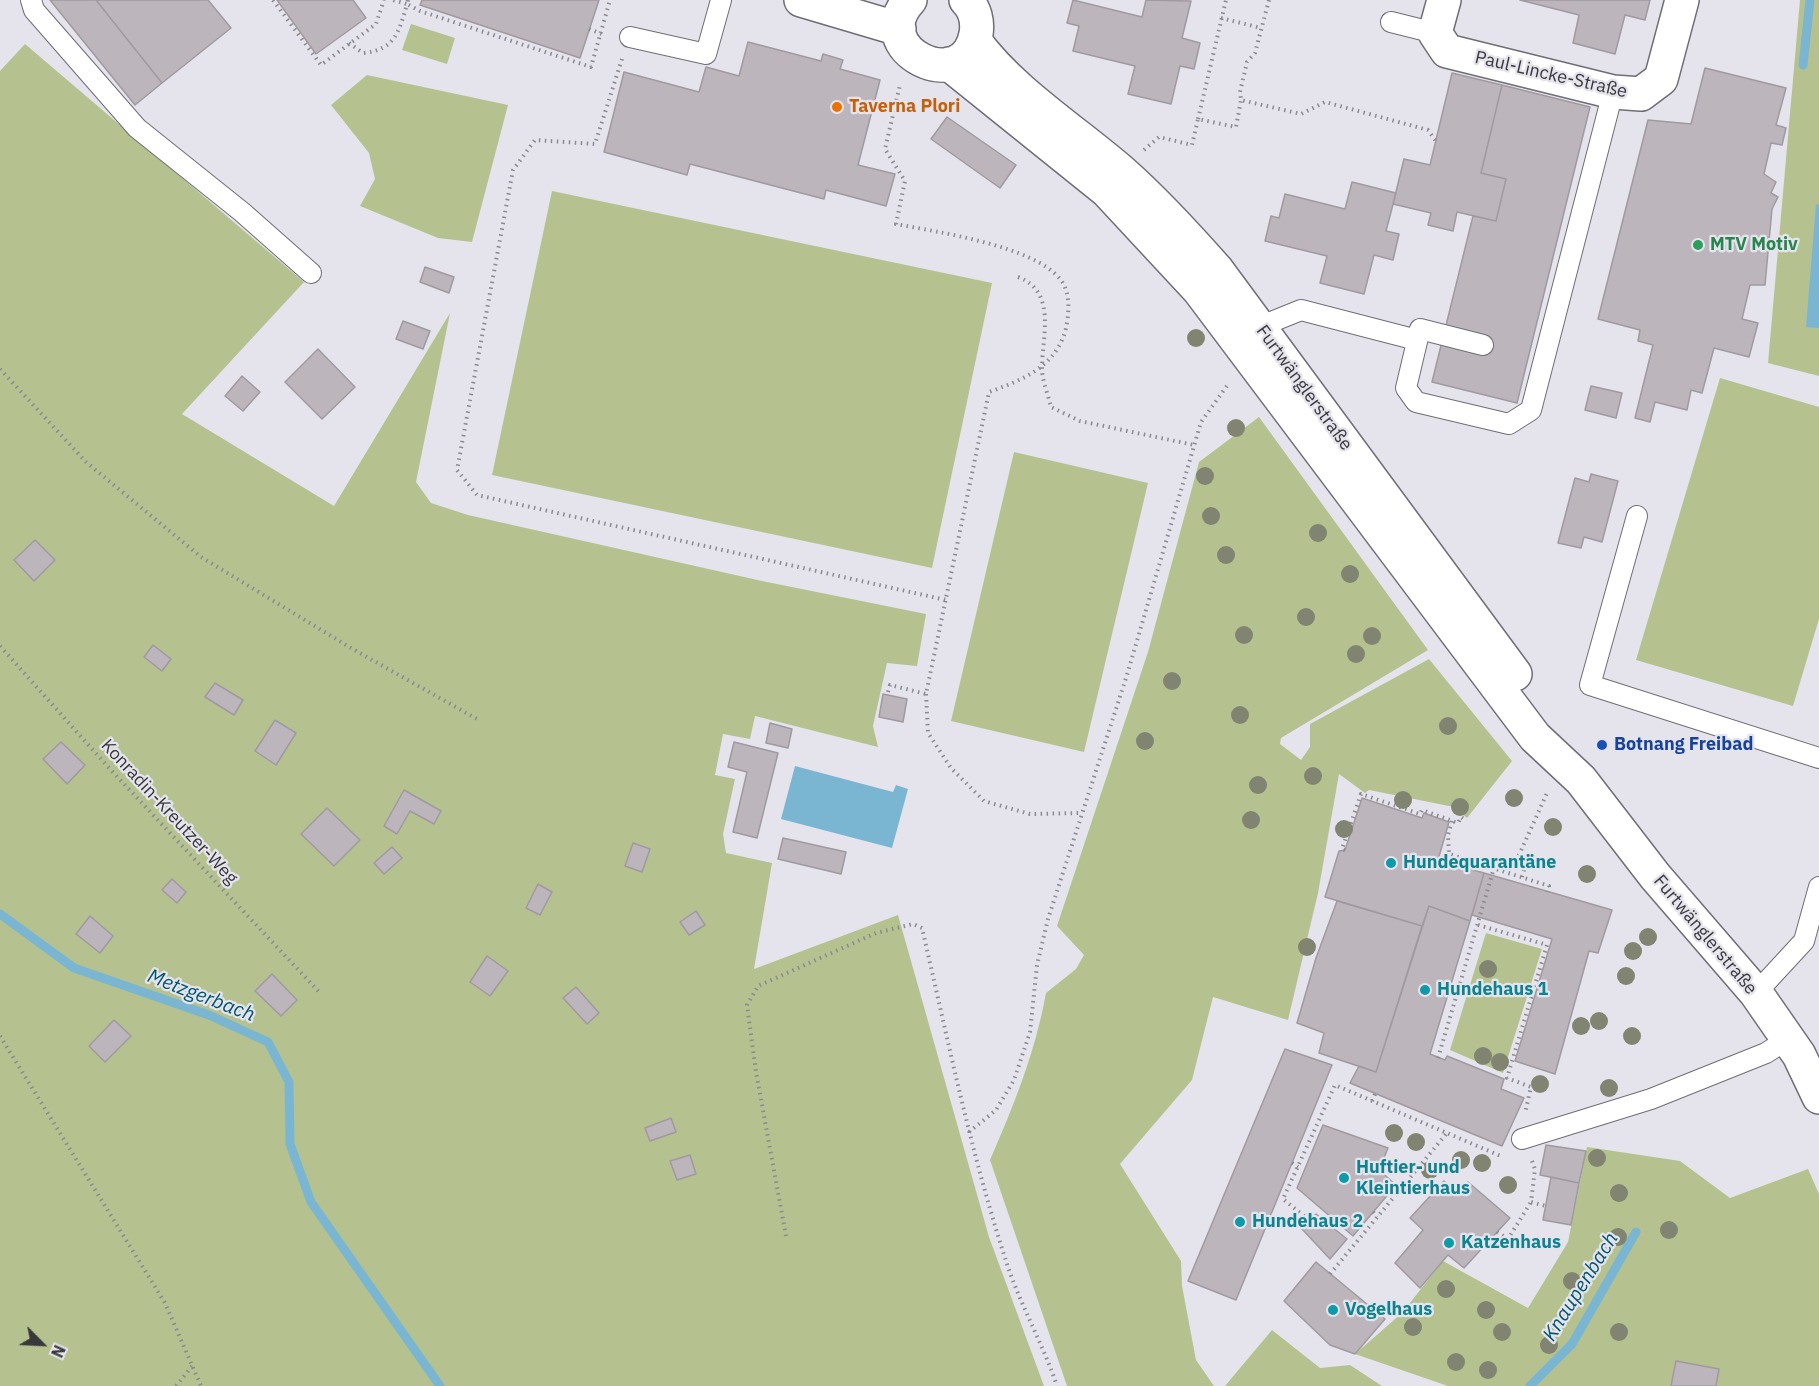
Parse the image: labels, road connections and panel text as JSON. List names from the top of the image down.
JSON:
{
  "streets": {
    "main road": ["Paul-Lincke-Straße", "Furtwänglerstraße"],
    "path": ["Konradin-Kreutzer-Weg"]
  },
  "water": ["Metzgerbach", "Knaupenbach"],
  "places": [
    "Taverna Plori",
    "MTV Motiv",
    "Botnang Freibad",
    "Hundequarantäne",
    "Hundehaus 1",
    "Huftier- und Kleintierhaus",
    "Hundehaus 2",
    "Katzenhaus",
    "Vogelhaus"
  ],
  "north": "bottom right"
}
